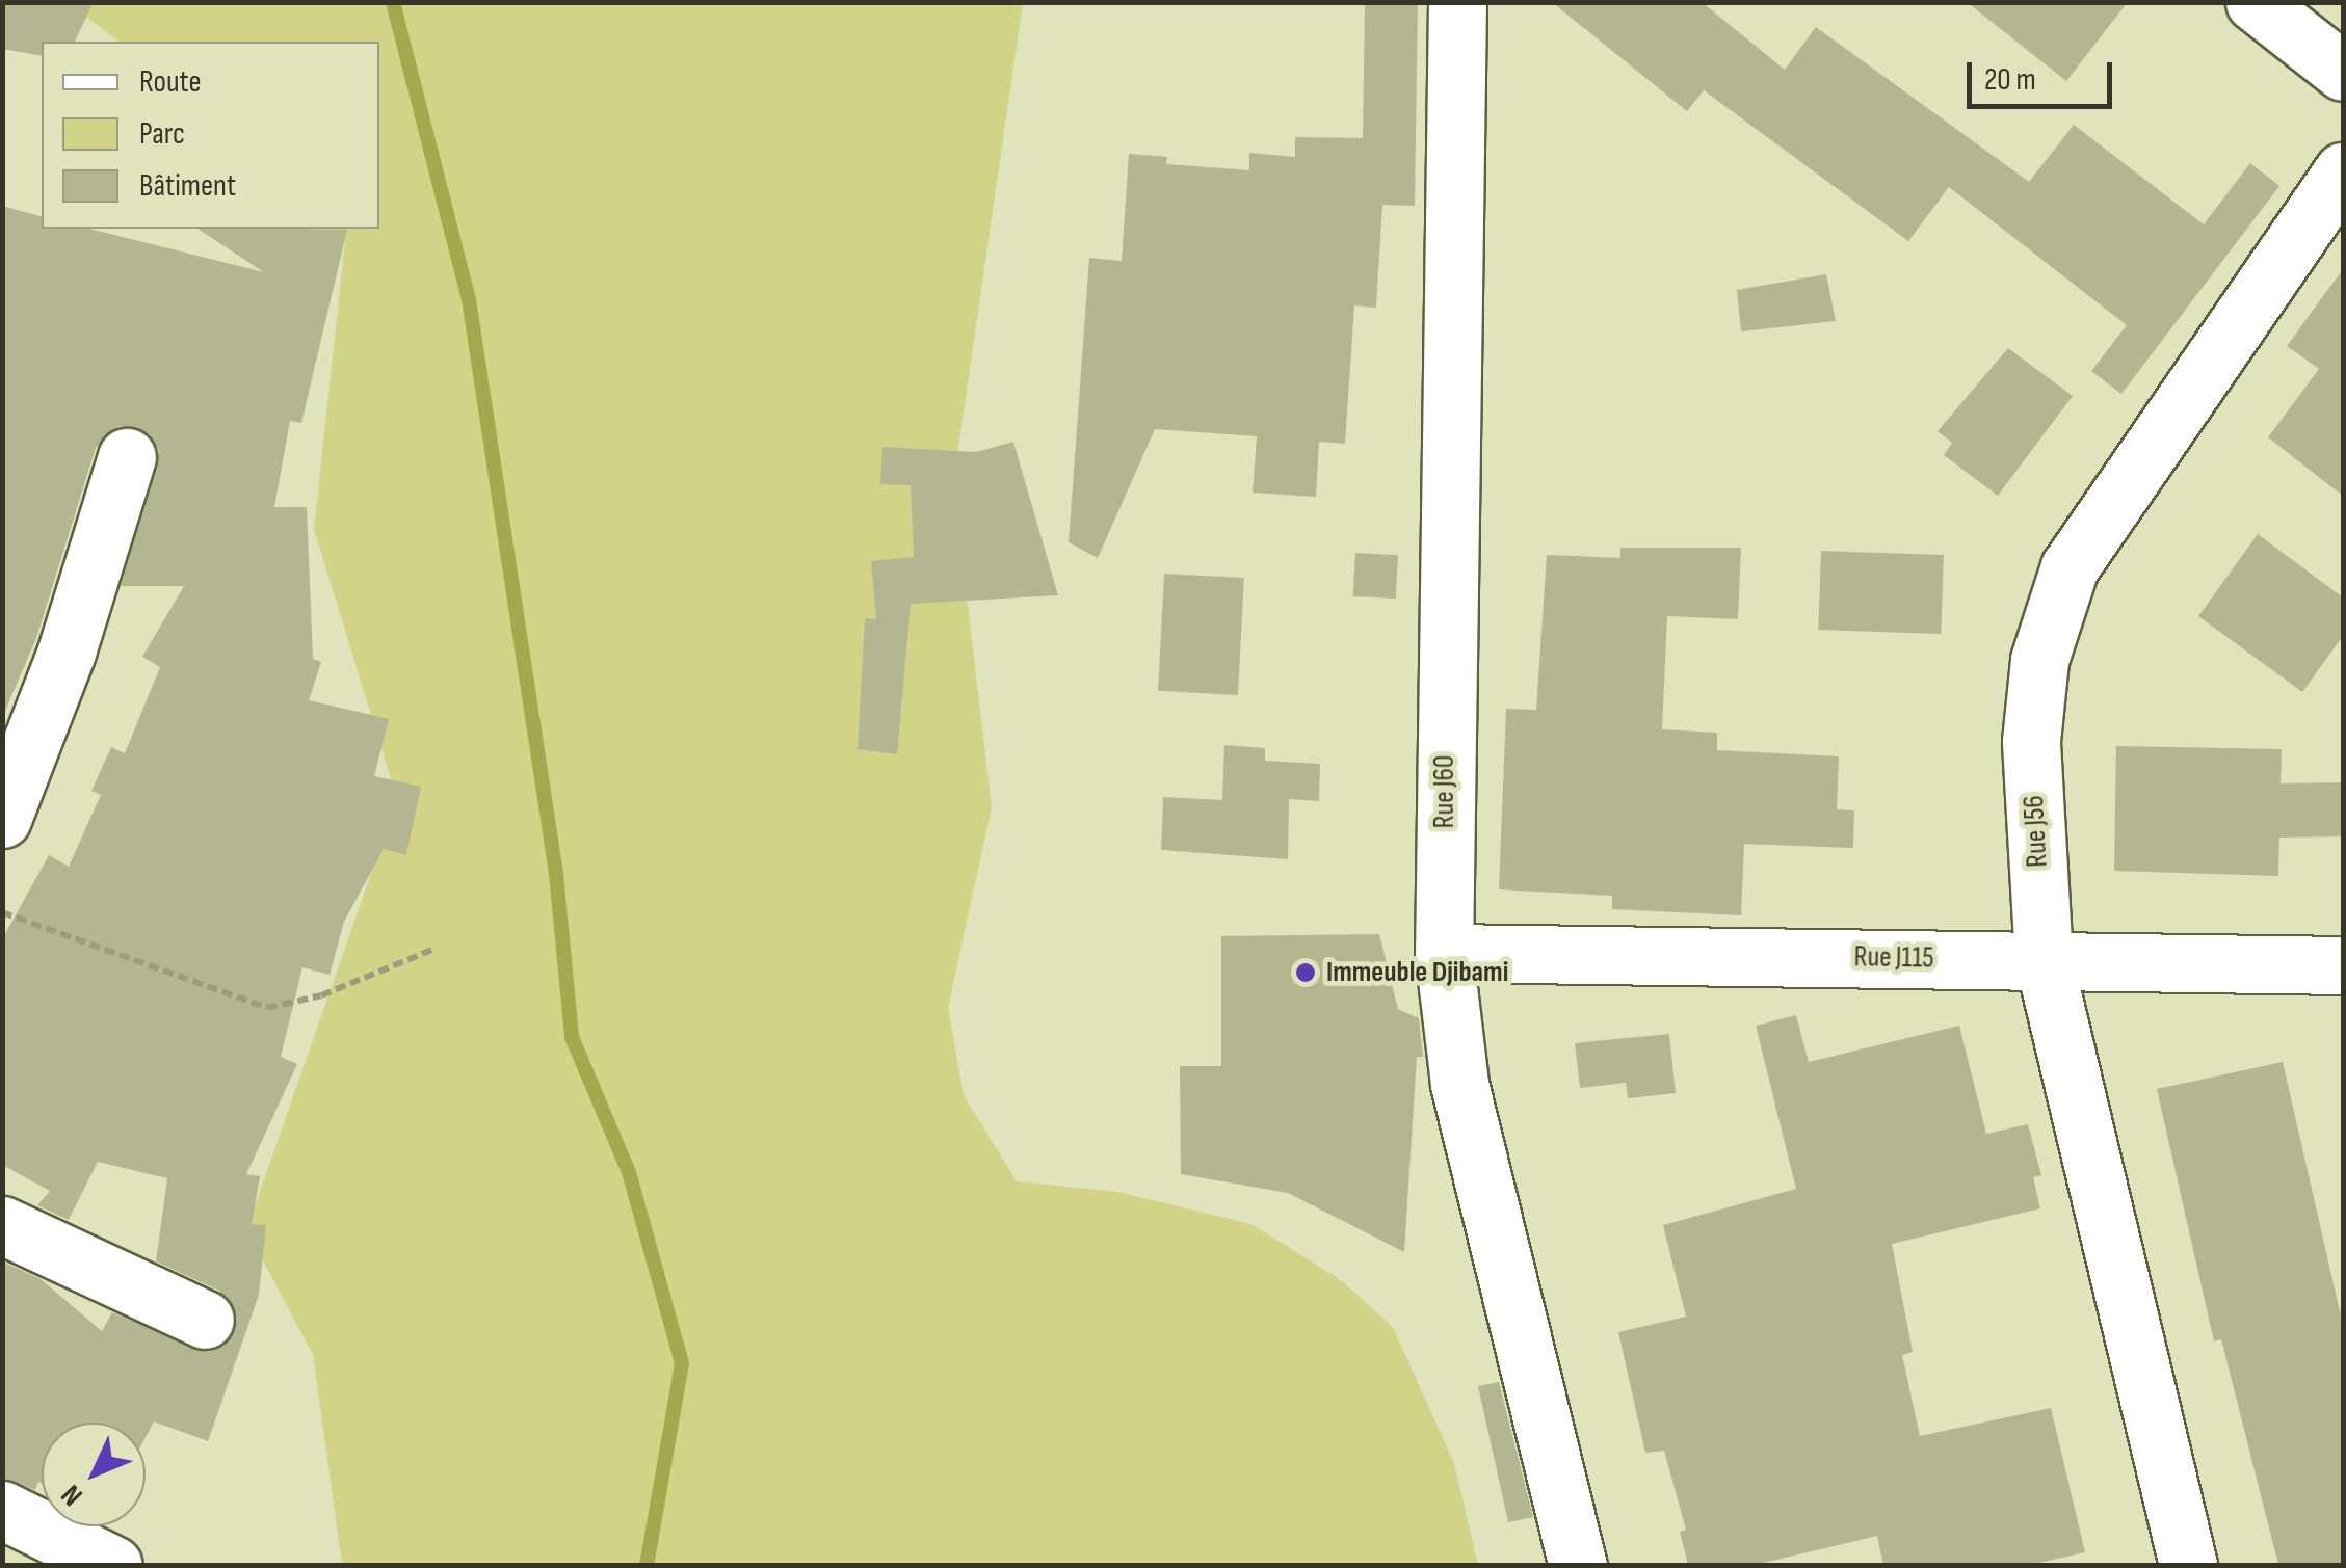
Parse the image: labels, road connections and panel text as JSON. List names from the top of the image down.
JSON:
{
  "streets": {
    "street": ["Rue J60", "Rue J56", "Rue J115"]
  },
  "crossings": [
    ["Rue J60", "Rue J115"],
    ["Rue J56", "Rue J115"]
  ],
  "places": ["Immeuble Djibami"],
  "legend": ["Route", "Parc", "Bâtiment"],
  "scale_bar": "20 m",
  "north": "bottom left"
}
